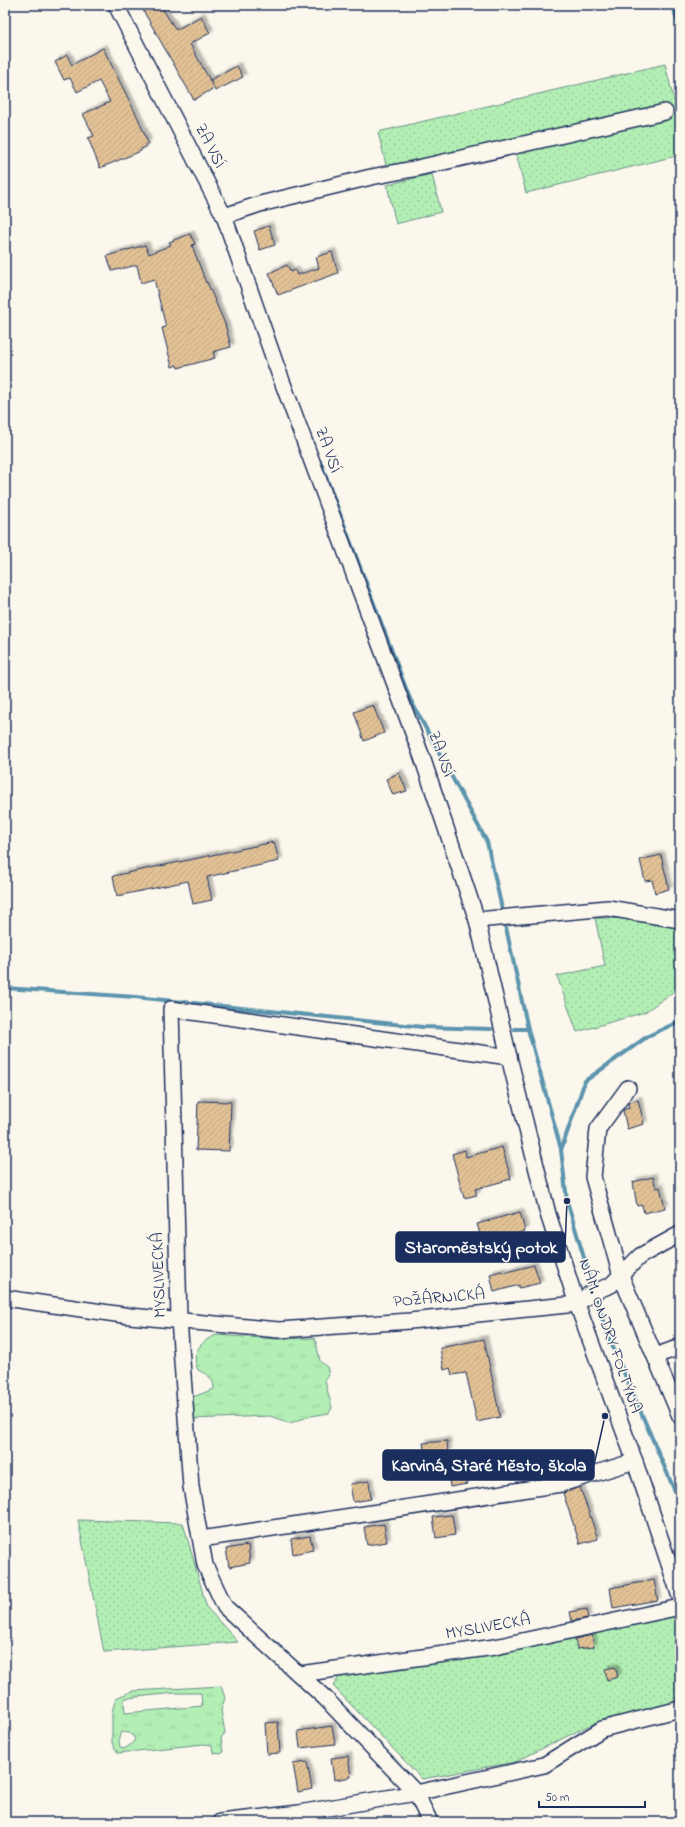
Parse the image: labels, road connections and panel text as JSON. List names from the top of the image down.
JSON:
{
  "streets": {
    "street": [
      "ZA VSÍ",
      "MYSLIVECKÁ",
      "POŽÁRNICKÁ",
      "NÁM. ONDRY FOLTÝNA"
    ]
  },
  "crossings": [
    ["ZA VSÍ", "NÁM. ONDRY FOLTÝNA"],
    ["MYSLIVECKÁ", "POŽÁRNICKÁ"],
    ["MYSLIVECKÁ", "NÁM. ONDRY FOLTÝNA"],
    ["POŽÁRNICKÁ", "NÁM. ONDRY FOLTÝNA"]
  ],
  "places": ["Staroměstský potok", "Karviná, Staré Město, škola"],
  "scale_bar": "50 m"
}
